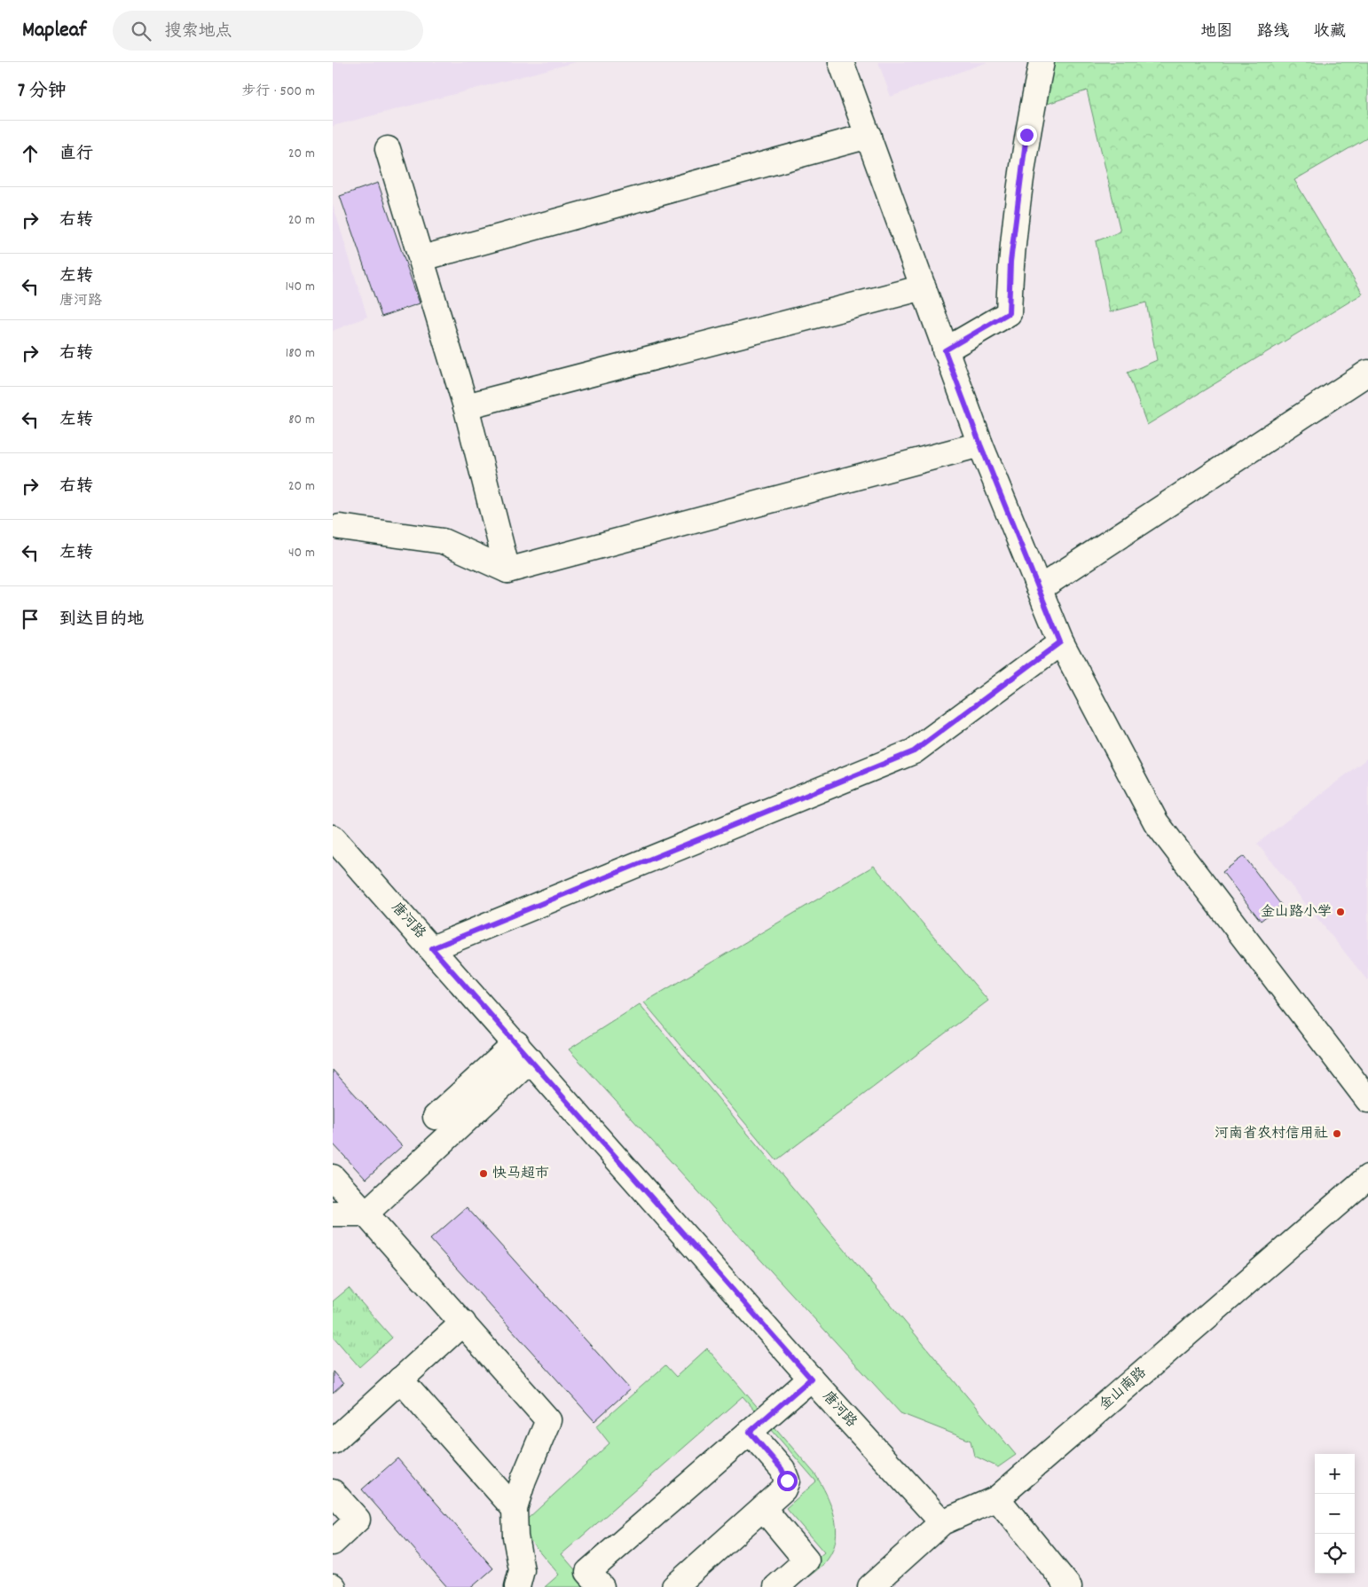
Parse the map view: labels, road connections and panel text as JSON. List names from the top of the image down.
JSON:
{
  "streets": {
    "street": ["唐河路", "金山南路"]
  },
  "crossings": [
    ["唐河路", "金山南路"]
  ],
  "places": ["金山路小学", "河南省农村信用社", "快马超市"],
  "page": {
    "header": "Mapleaf",
    "search": "搜索地点",
    "nav": ["地图", "路线", "收藏"],
    "heading": ["7 分钟", "步行 · 500 m"],
    "list": [
      ["直行", "20 m"],
      ["右转", "20 m"],
      ["左转", "唐河路", "140 m"],
      ["右转", "180 m"],
      ["左转", "80 m"],
      ["右转", "20 m"],
      ["左转", "40 m"],
      "到达目的地"
    ],
    "map_buttons": ["+", "−"]
  }
}
